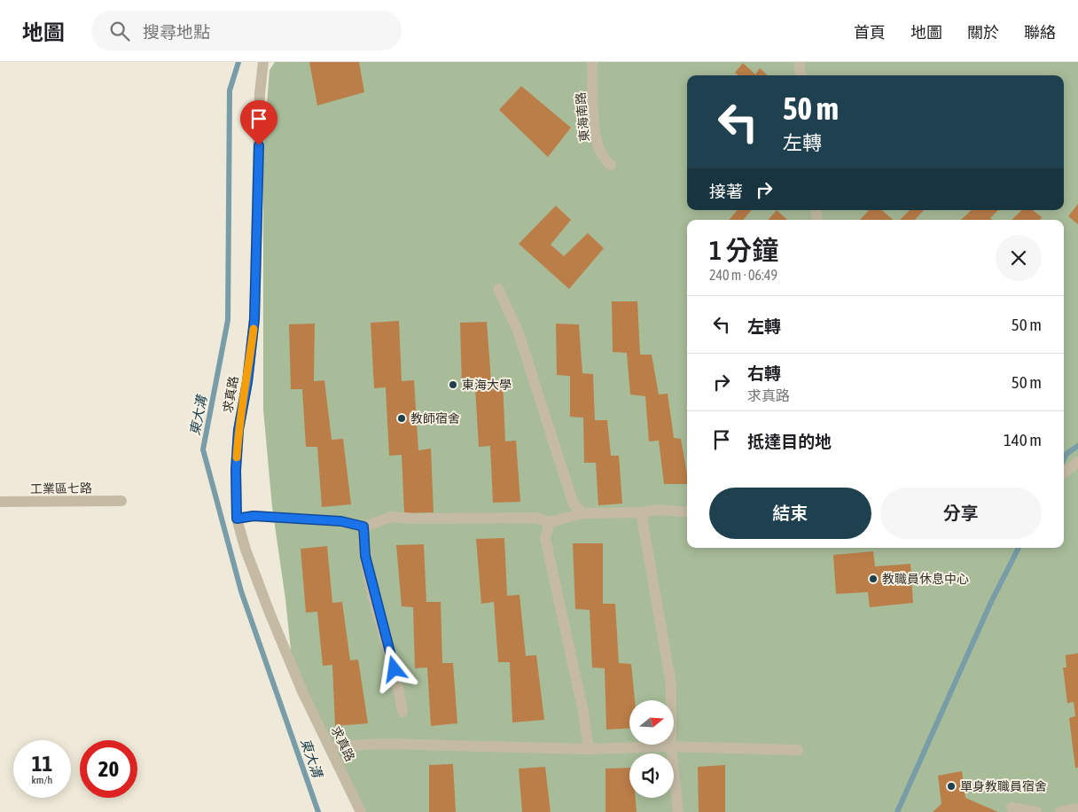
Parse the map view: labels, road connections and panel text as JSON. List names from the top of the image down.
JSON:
{
  "streets": {
    "street": ["東海南路", "求真路", "工業區七路"]
  },
  "water": ["東大溝"],
  "places": [
    "東海大學",
    "教師宿舍",
    "教職員休息中心",
    "單身教職員宿舍"
  ],
  "north": "right",
  "page": {
    "header": "地圖",
    "search": "搜尋地點",
    "nav": [
      "首頁",
      "地圖",
      "關於",
      "聯絡"
    ],
    "turn": ["50 m", "左轉"],
    "then": "接著",
    "heading": ["1 分鐘", "240 m · 06:49"],
    "list": [
      {
        "name": "左轉",
        "value": "50 m"
      },
      {
        "name": "右轉",
        "note": "求真路",
        "value": "50 m"
      },
      {
        "name": "抵達目的地",
        "value": "140 m"
      }
    ],
    "buttons": ["結束", "分享"],
    "speed": "11 km/h",
    "limit": "20"
  }
}
